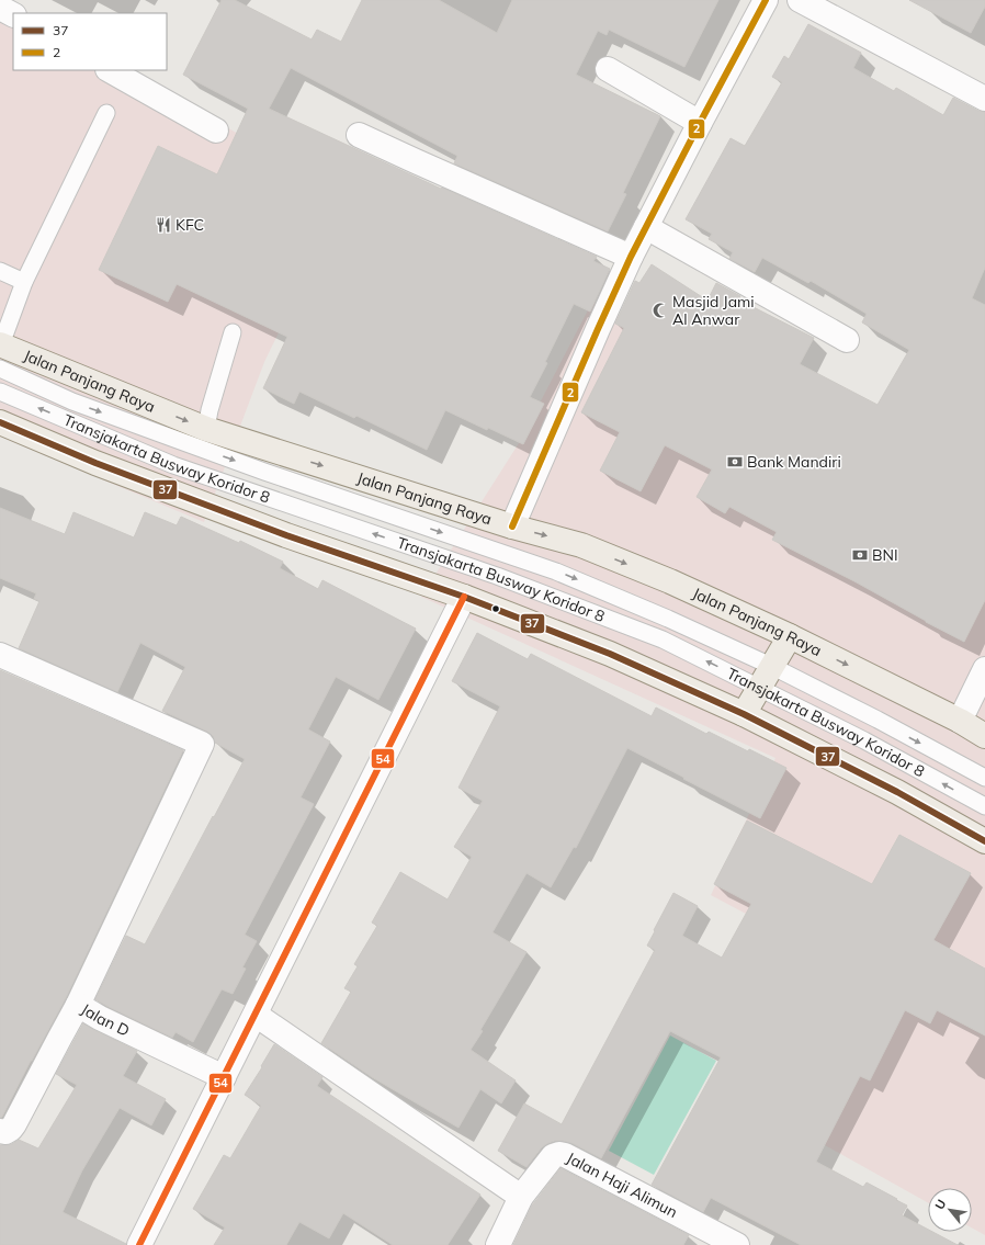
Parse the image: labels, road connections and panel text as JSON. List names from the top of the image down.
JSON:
{
  "streets": {
    "main road": ["Jalan Panjang Raya"],
    "street": ["Jalan D", "Jalan Haji Alimun"],
    "lane": ["Transjakarta Busway Koridor 8"]
  },
  "places": {
    "restaurant": ["KFC"],
    "mosque": ["Masjid Jami Al Anwar"],
    "bank": ["Bank Mandiri", "BNI"]
  },
  "lines": ["transit line 2", "transit line 37", "transit line 54"],
  "legend": ["37", "2"],
  "north": "top left"
}
